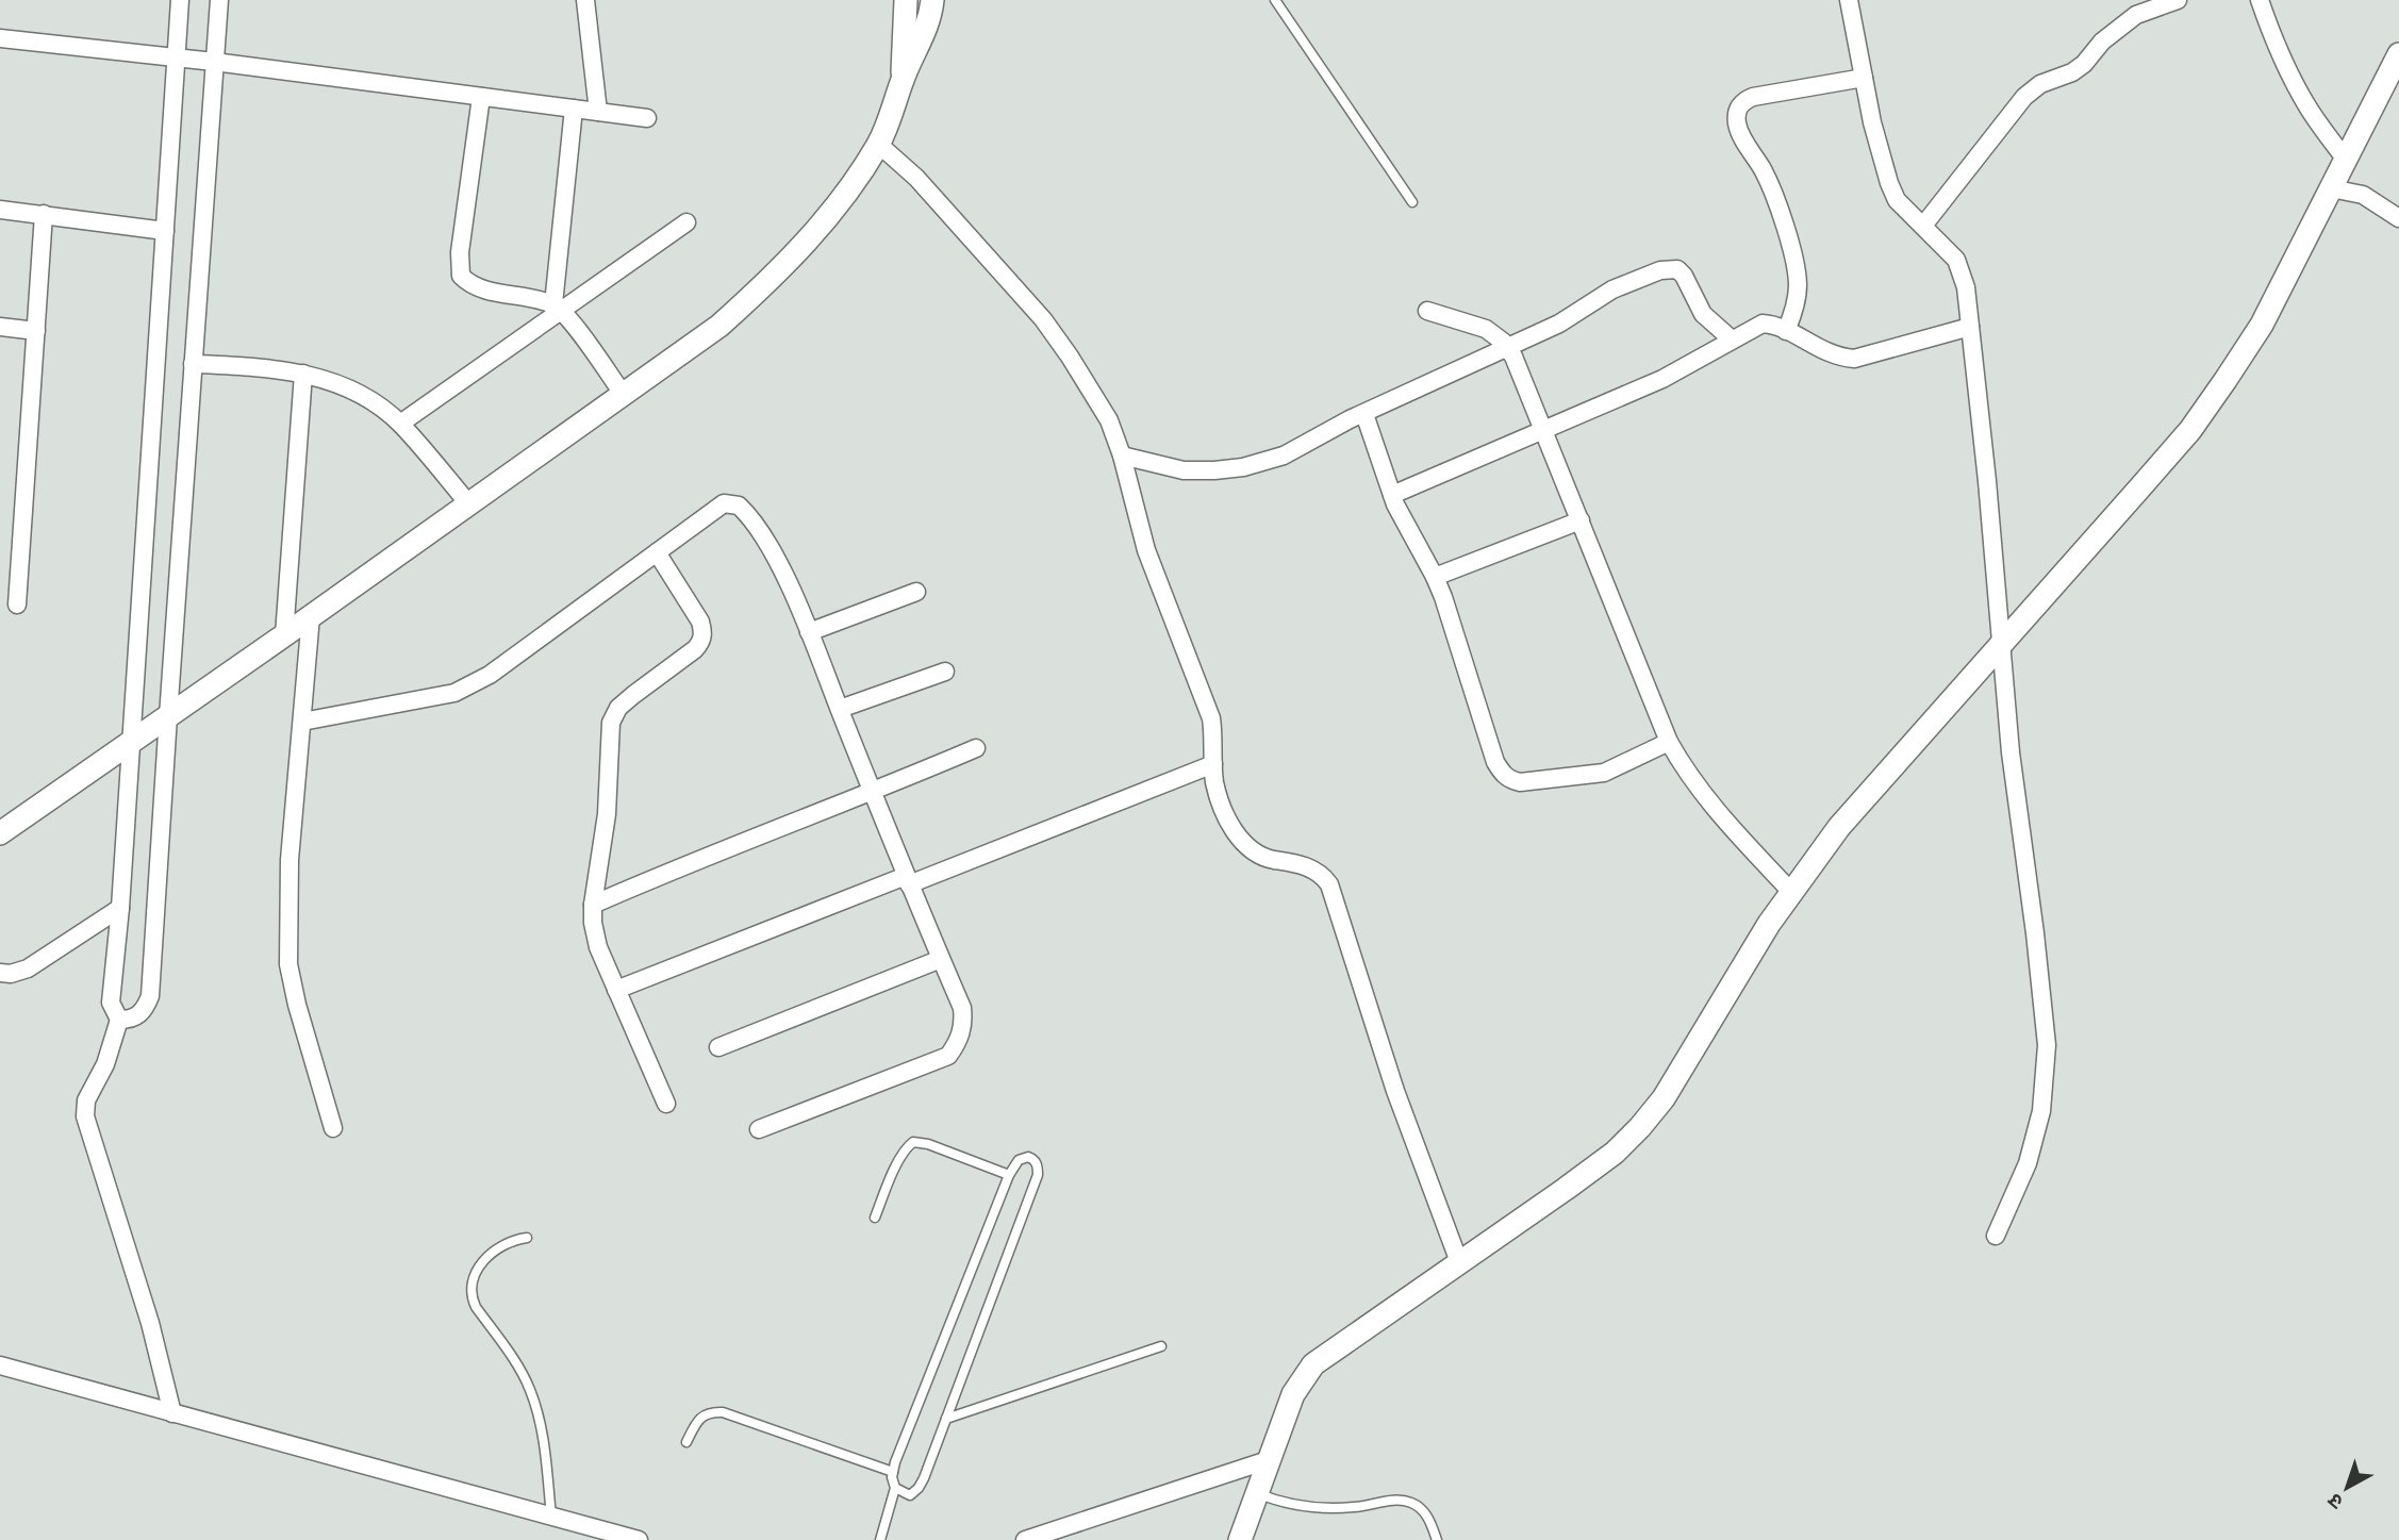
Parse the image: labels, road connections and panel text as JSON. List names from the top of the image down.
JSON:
{
  "north": "bottom left"
}
